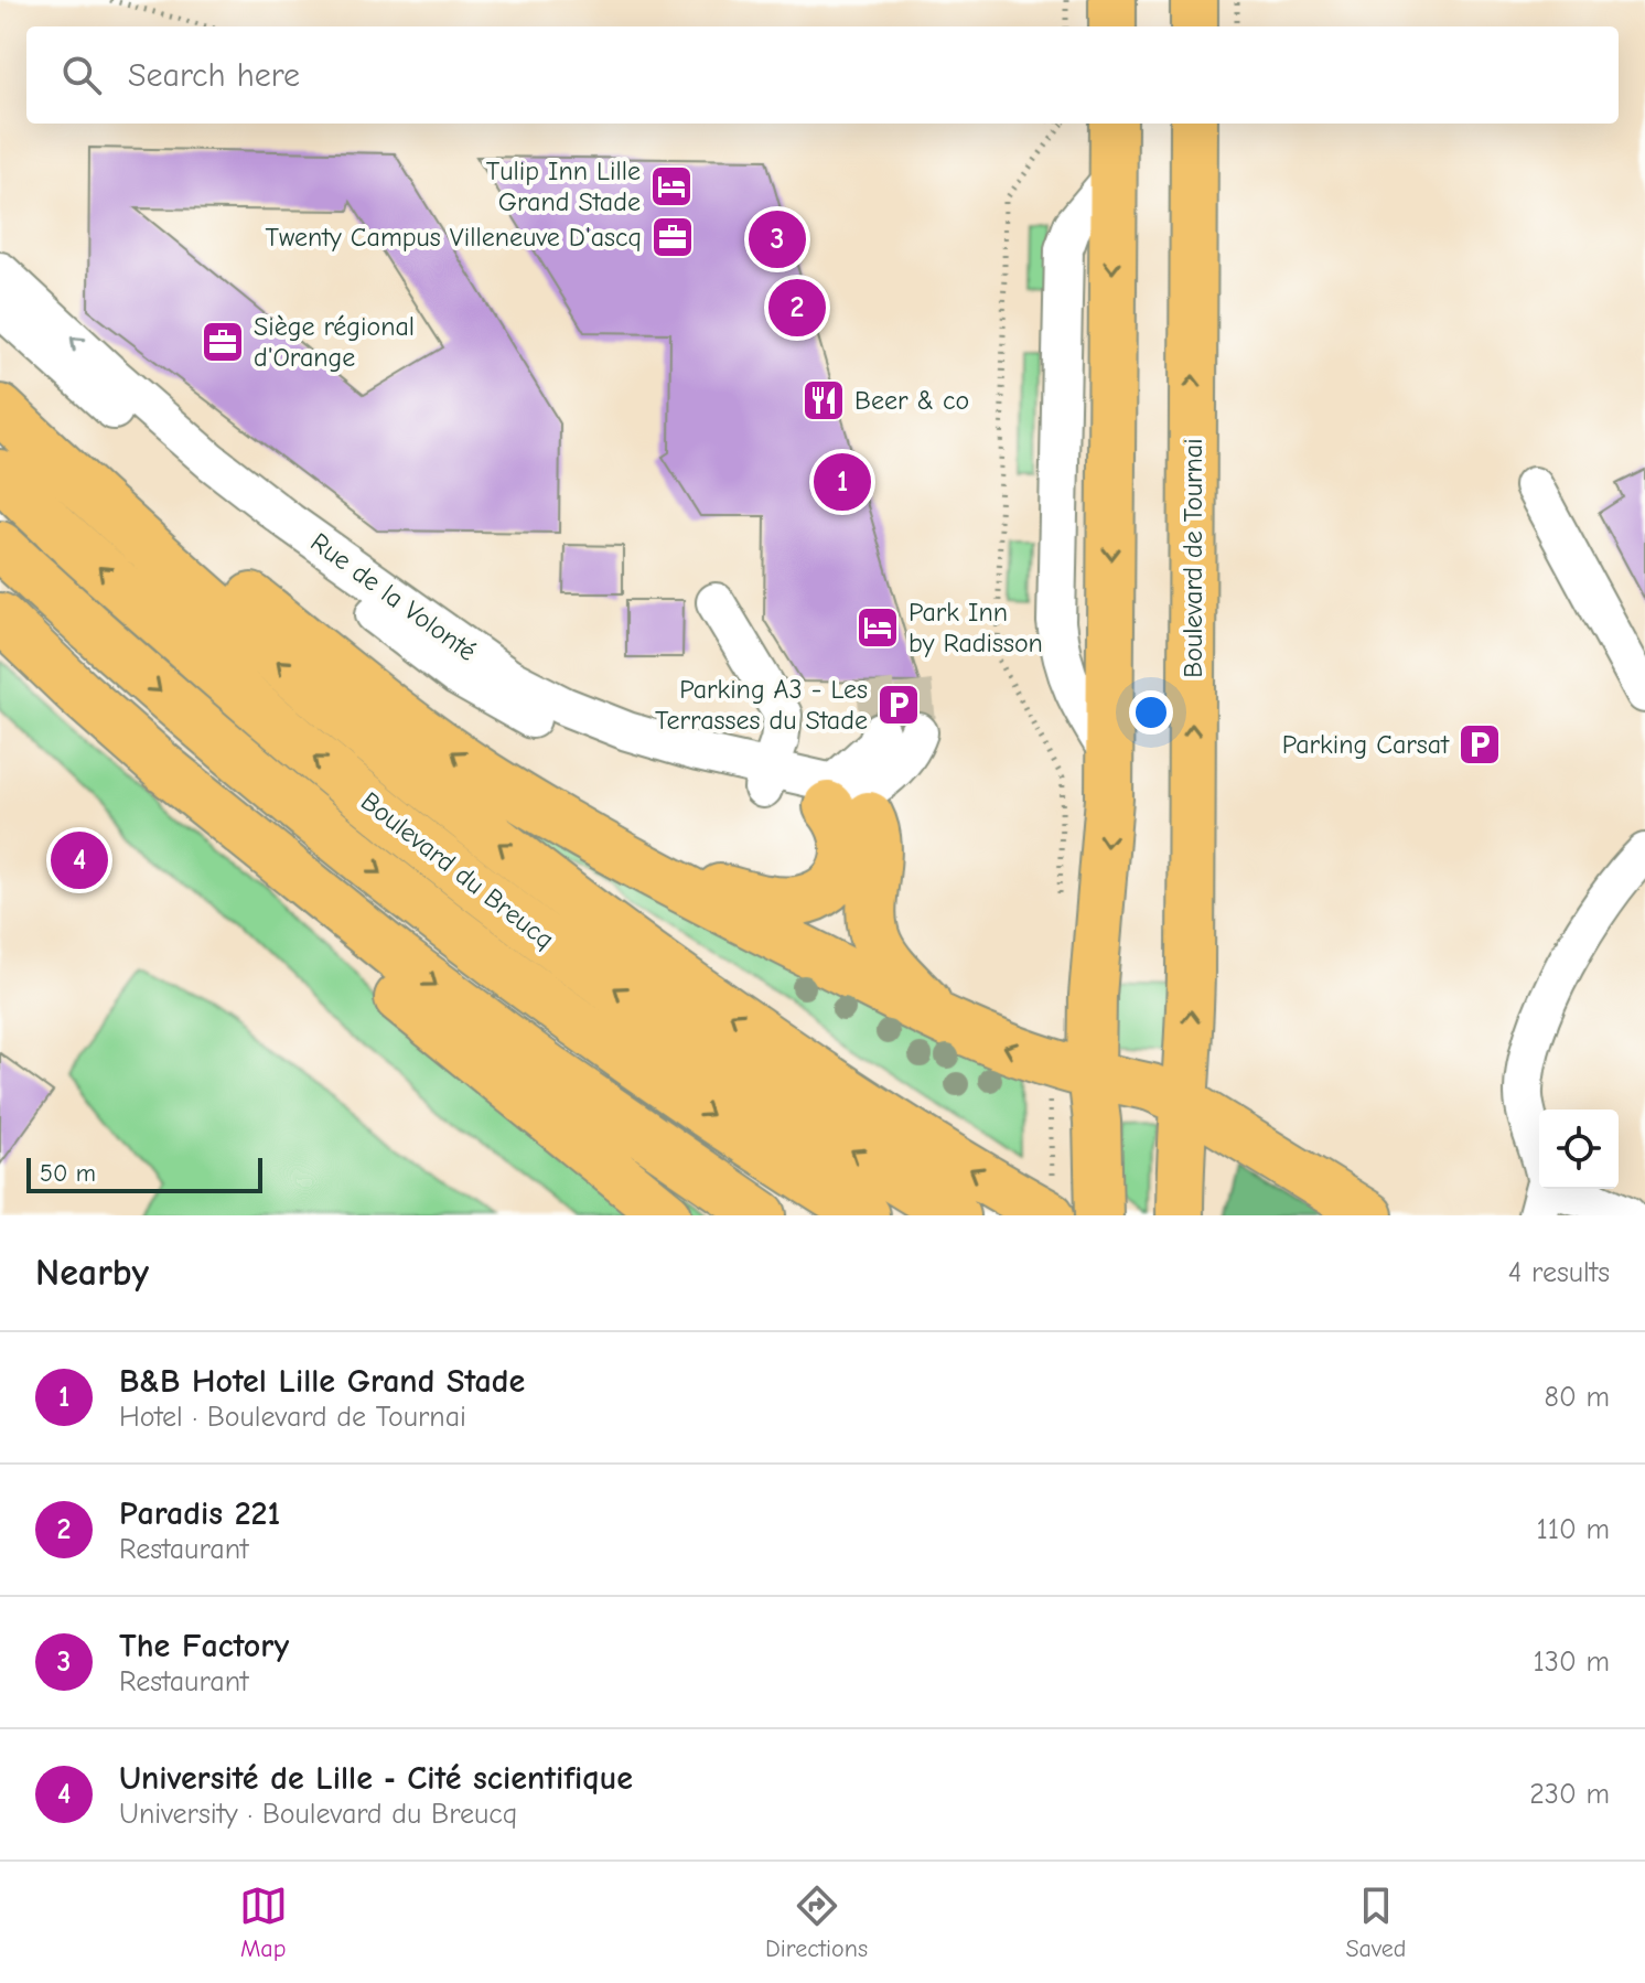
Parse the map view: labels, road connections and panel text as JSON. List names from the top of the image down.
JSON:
{
  "streets": {
    "highway": ["Boulevard du Breucq"],
    "main road": ["Boulevard de Tournai"],
    "lane": ["Rue de la Volonté"]
  },
  "places": {
    "hotel": ["Tulip Inn Lille Grand Stade", "Park Inn by Radisson"],
    "office": ["Twenty Campus Villeneuve D'ascq", "Siège régional d'Orange"],
    "restaurant": ["Beer & co"],
    "parking": ["Parking A3 - Les Terrasses du Stade", "Parking Carsat"]
  },
  "scale_bar": "50 m",
  "page": {
    "search": "Search here",
    "pins": [
      "3",
      "2",
      "1",
      "4"
    ],
    "scale": "50 m",
    "heading": ["Nearby", "4 results"],
    "list": [
      {
        "mark": "1",
        "name": "B&B Hotel Lille Grand Stade",
        "note": "Hotel · Boulevard de Tournai",
        "value": "80 m"
      },
      {
        "mark": "2",
        "name": "Paradis 221",
        "note": "Restaurant",
        "value": "110 m"
      },
      {
        "mark": "3",
        "name": "The Factory",
        "note": "Restaurant",
        "value": "130 m"
      },
      {
        "mark": "4",
        "name": "Université de Lille ‐ Cité scientifique",
        "note": "University · Boulevard du Breucq",
        "value": "230 m"
      }
    ],
    "nav": ["Map", "Directions", "Saved"]
  }
}
